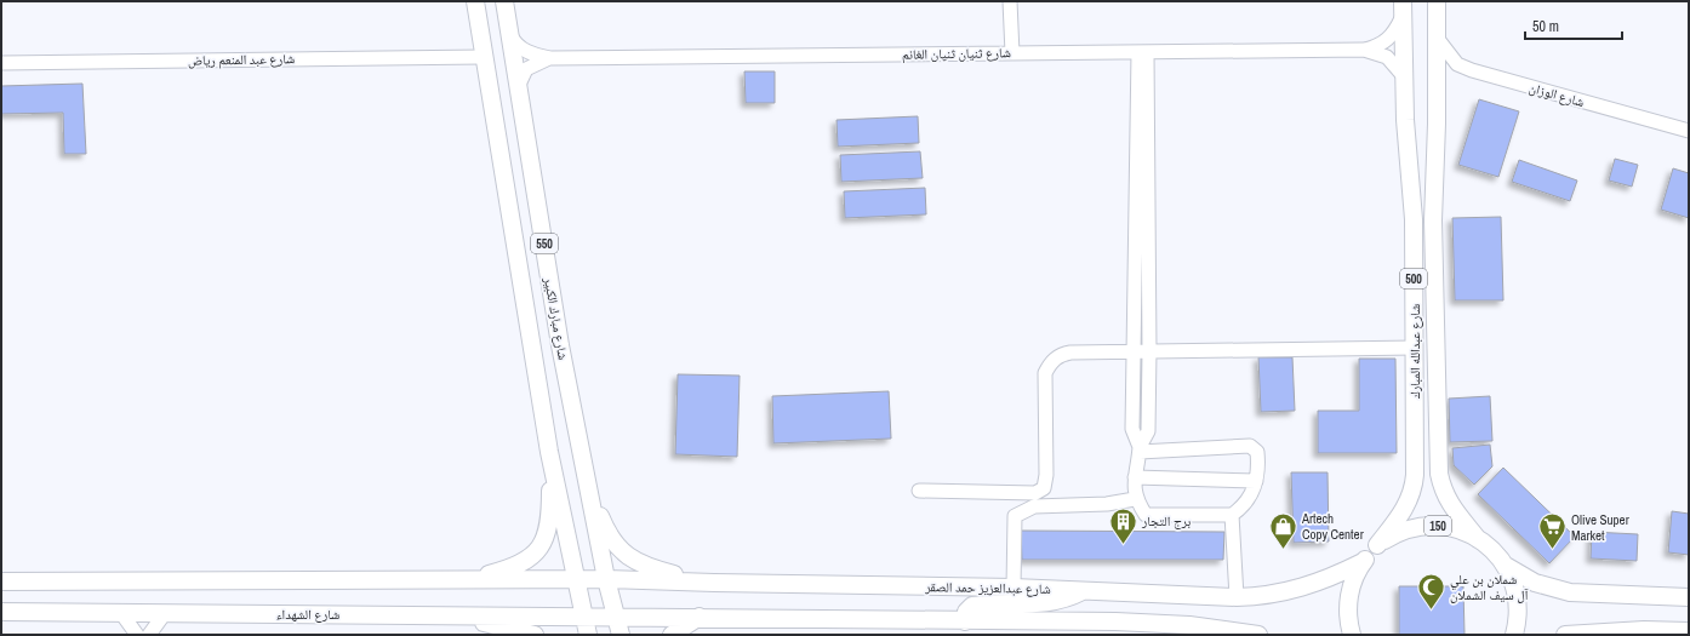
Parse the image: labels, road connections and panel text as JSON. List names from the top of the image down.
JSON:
{
  "streets": {
    "main road": [
      "550",
      "500",
      "شارع مبارك الكبير",
      "شارع عبدالله المبارك",
      "150",
      "شارع عبدالعزيز حمد الصقر",
      "شارع الشهداء"
    ],
    "street": ["شارع ثنيان ثنيان الغانم", "شارع عبد المنعم رياض", "شارع الوزان"]
  },
  "crossings": [
    ["شارع عبد المنعم رياض", "550"],
    ["شارع الوزان", "شارع عبدالله المبارك"],
    ["550", "شارع الشهداء"],
    ["شارع مبارك الكبير", "شارع عبدالعزيز حمد الصقر"],
    ["شارع مبارك الكبير", "شارع الشهداء"],
    ["شارع عبدالله المبارك", "150"],
    ["150", "شارع عبدالعزيز حمد الصقر"]
  ],
  "places": {
    "building": ["برج التجار"],
    "shop": ["Artech Copy Center"],
    "supermarket": ["Olive Super Market"],
    "mosque": ["شملان بن علي آل سيف الشملان"]
  },
  "scale_bar": "50 m"
}
